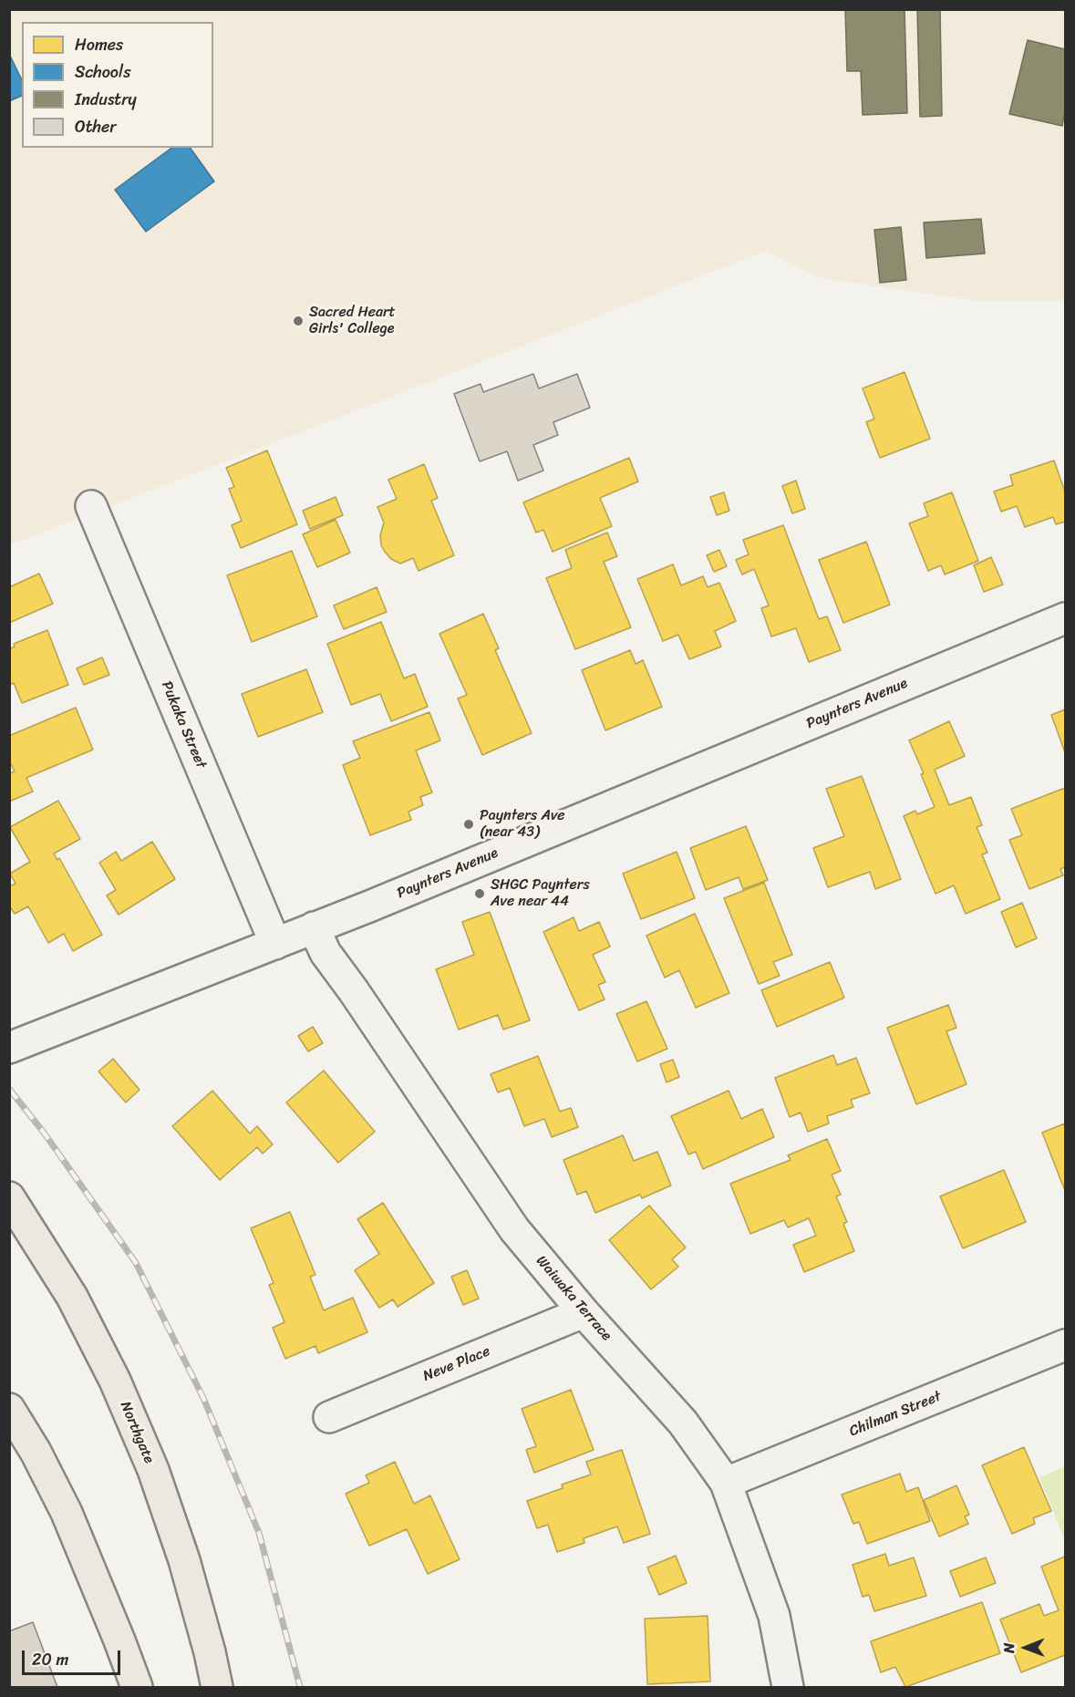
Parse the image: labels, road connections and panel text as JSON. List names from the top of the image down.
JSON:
{
  "streets": {
    "highway": ["Northgate"],
    "street": [
      "Paynters Avenue",
      "Pukaka Street",
      "Waiwaka Terrace",
      "Neve Place",
      "Chilman Street"
    ]
  },
  "crossings": [
    ["Paynters Avenue", "Pukaka Street"],
    ["Paynters Avenue", "Waiwaka Terrace"],
    ["Waiwaka Terrace", "Neve Place"],
    ["Waiwaka Terrace", "Chilman Street"]
  ],
  "places": ["Sacred Heart Girls' College", "Paynters Ave (near 43)", "SHGC Paynters Ave near 44"],
  "legend": [
    "Homes",
    "Schools",
    "Industry",
    "Other"
  ],
  "scale_bar": "20 m",
  "north": "left"
}
